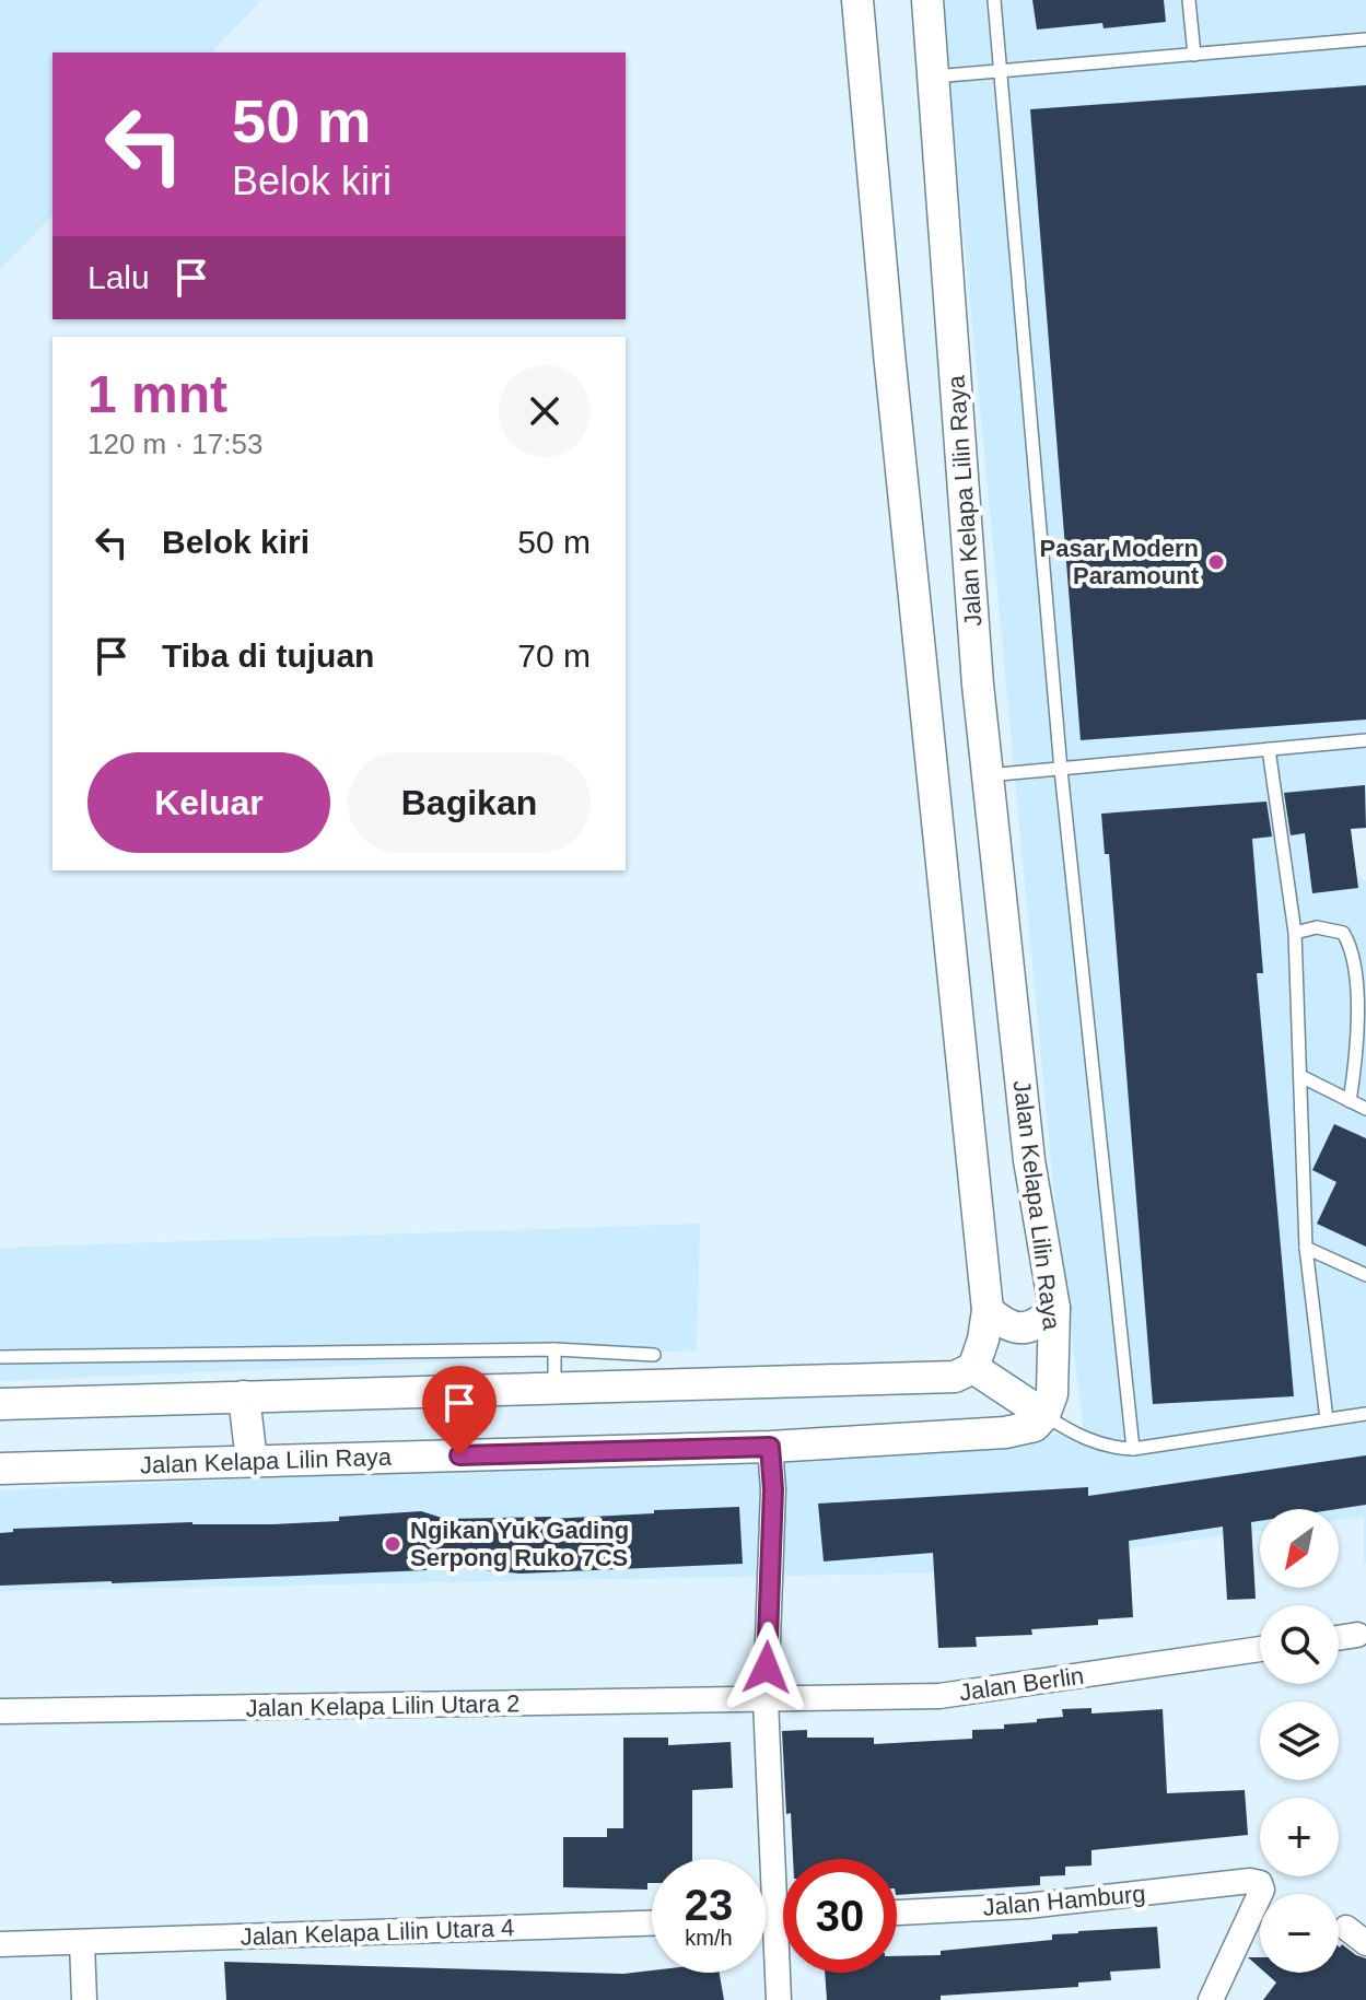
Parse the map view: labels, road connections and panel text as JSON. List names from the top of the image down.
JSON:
{
  "streets": {
    "street": [
      "Jalan Kelapa Lilin Raya",
      "Jalan Berlin",
      "Jalan Kelapa Lilin Utara 2",
      "Jalan Hamburg",
      "Jalan Kelapa Lilin Utara 4"
    ]
  },
  "crossings": [
    ["Jalan Berlin", "Jalan Kelapa Lilin Utara 2"]
  ],
  "places": ["Pasar Modern Paramount", "Ngikan Yuk Gading Serpong Ruko 7CS"],
  "north": "bottom left",
  "page": {
    "turn": ["50 m", "Belok kiri"],
    "then": "Lalu",
    "heading": ["1 mnt", "120 m · 17:53"],
    "list": [
      {
        "name": "Belok kiri",
        "value": "50 m"
      },
      {
        "name": "Tiba di tujuan",
        "value": "70 m"
      }
    ],
    "buttons": ["Keluar", "Bagikan"],
    "map_buttons": ["+", "−"],
    "speed": "23 km/h",
    "limit": "30"
  }
}
